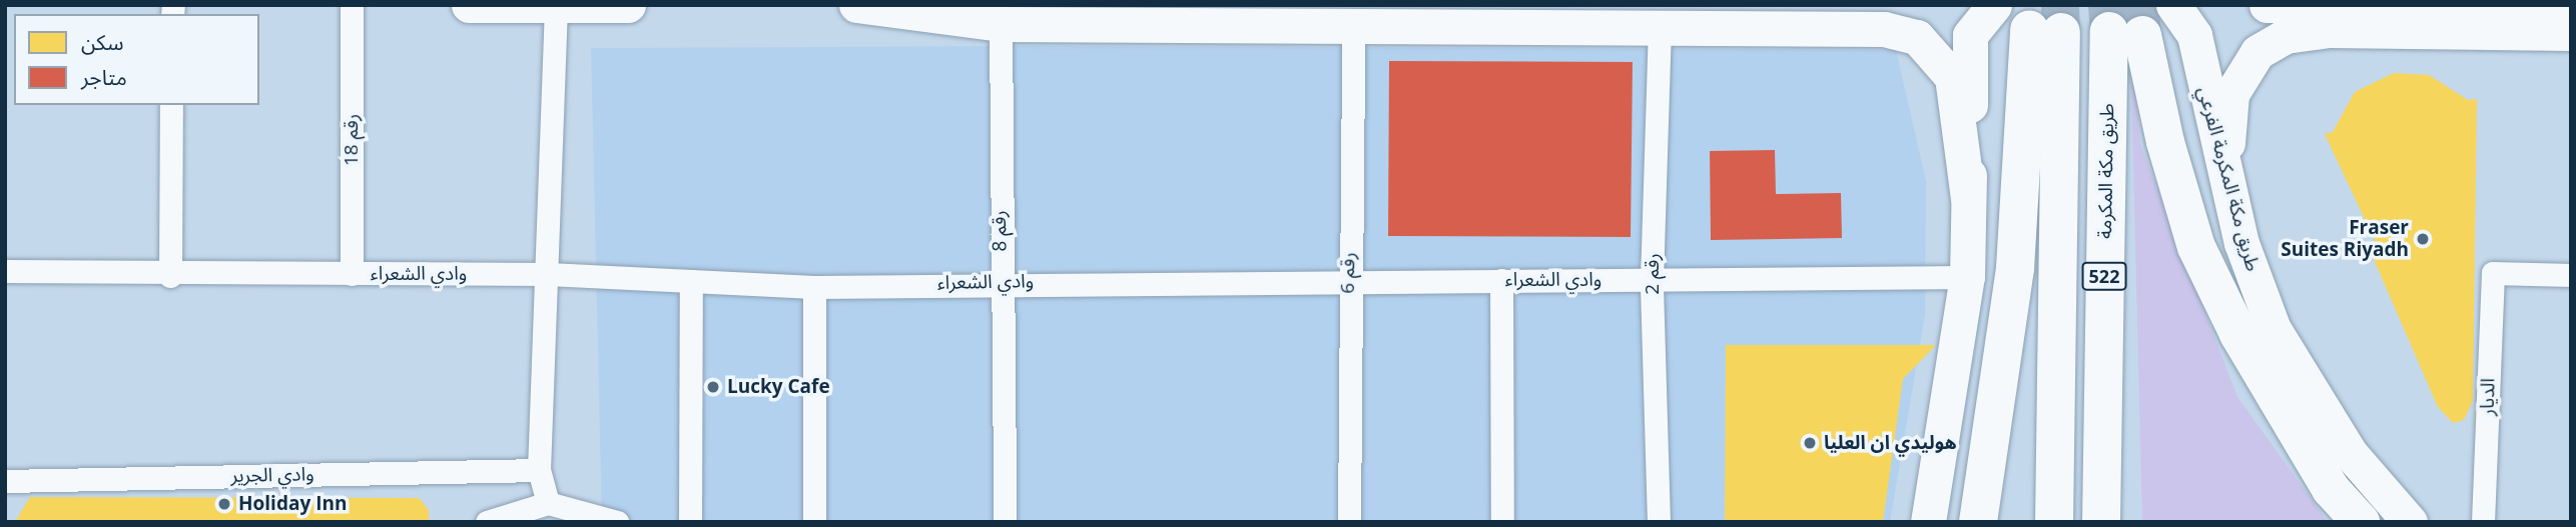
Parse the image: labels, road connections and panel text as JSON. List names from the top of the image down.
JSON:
{
  "streets": {
    "highway": ["طريق مكة المكرمة", "522"],
    "main road": ["طريق مكة المكرمة الفرعي"],
    "street": [
      "رقم 18",
      "رقم 8",
      "رقم 6",
      "وادي الشعراء",
      "رقم 2",
      "الديار",
      "وادي الجرير"
    ]
  },
  "crossings": [
    ["رقم 18", "وادي الشعراء"],
    ["رقم 8", "وادي الشعراء"],
    ["رقم 6", "وادي الشعراء"],
    ["وادي الشعراء", "رقم 2"]
  ],
  "places": [
    "Fraser Suites Riyadh",
    "Lucky Cafe",
    "هوليدي ان العليا",
    "Holiday Inn"
  ],
  "legend": ["سكن", "متاجر"]
}
